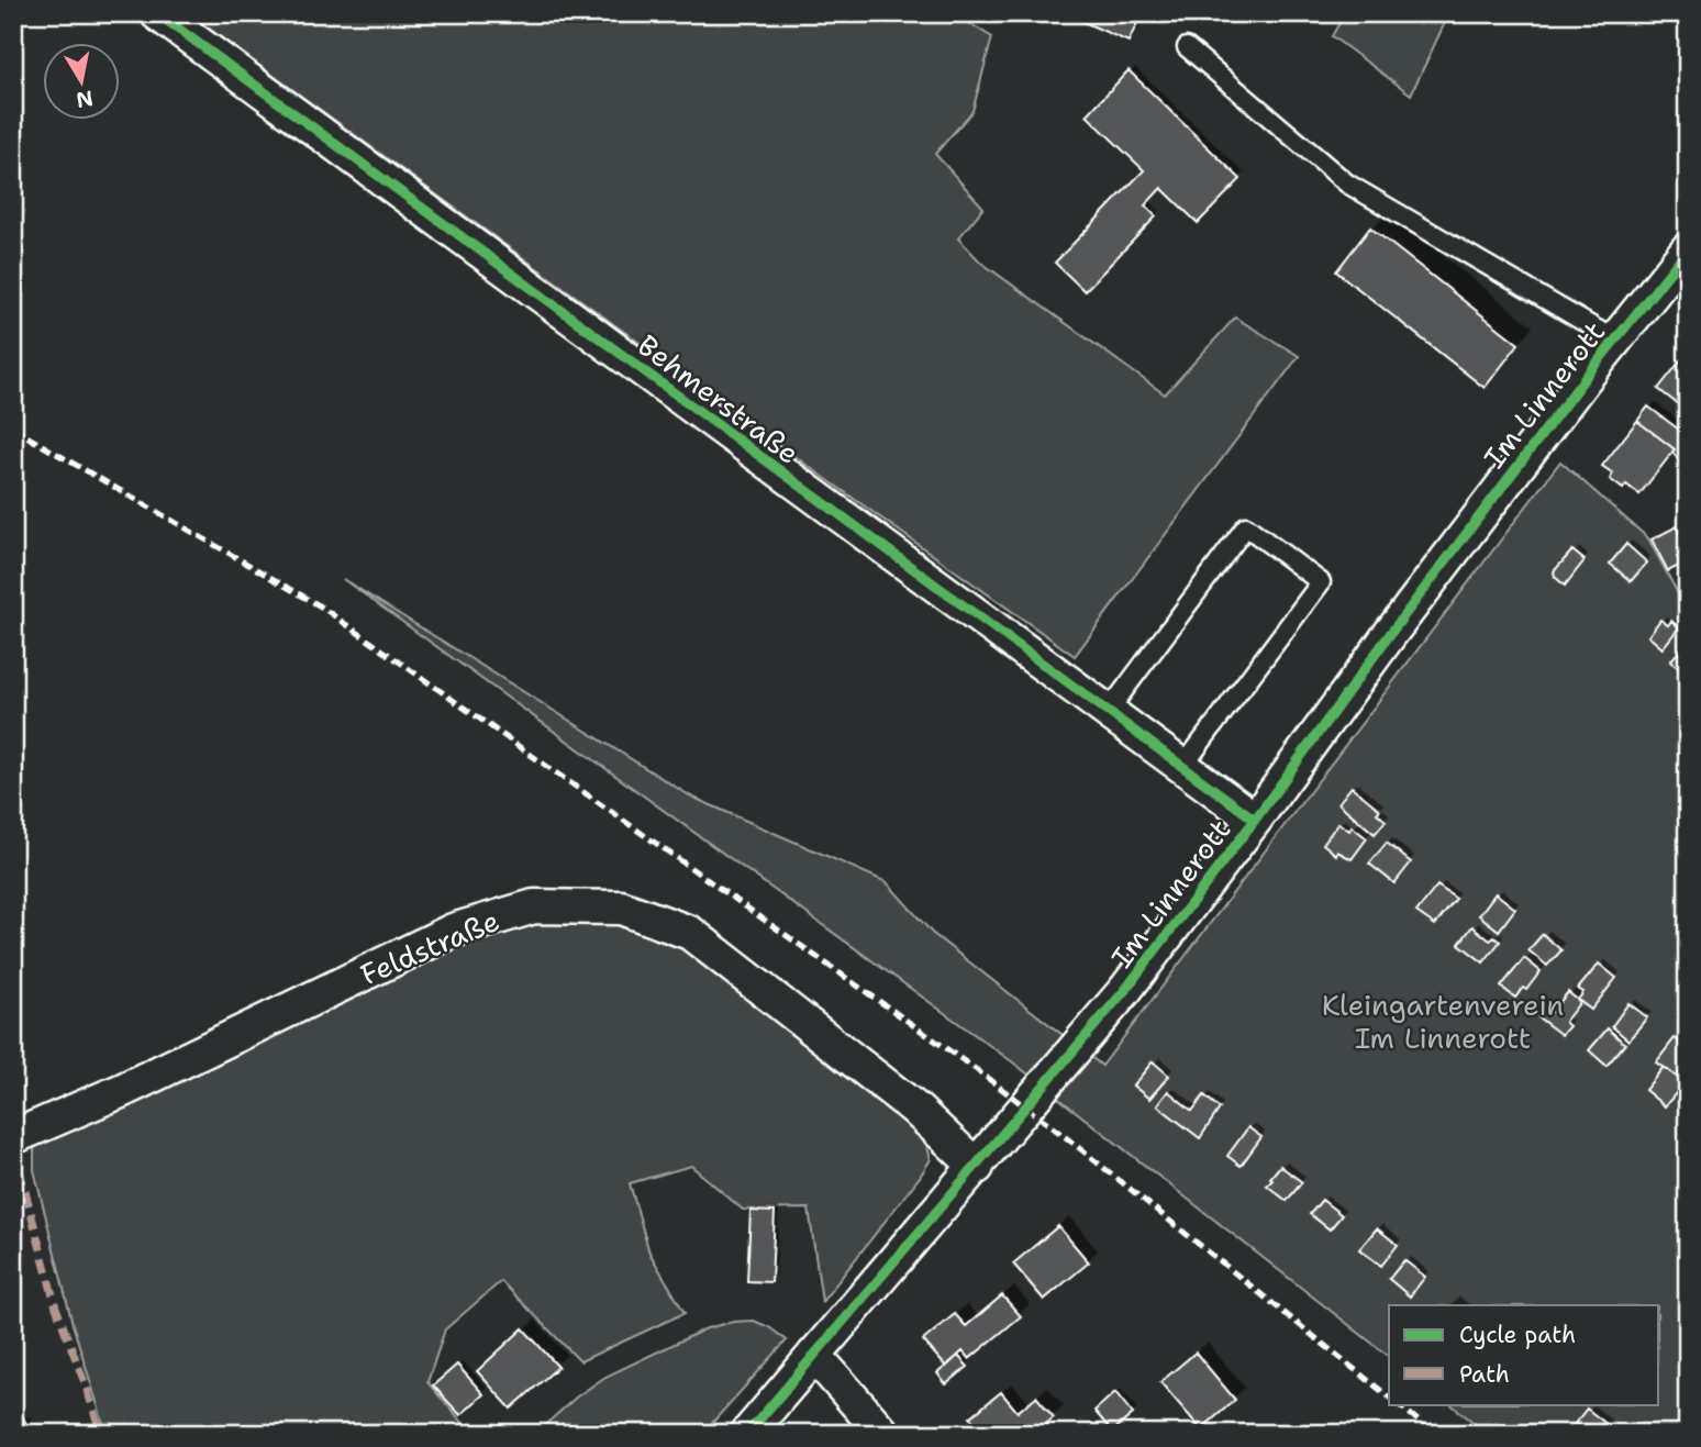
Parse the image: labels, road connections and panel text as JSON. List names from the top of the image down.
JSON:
{
  "streets": {
    "street": ["Im Linnerott", "Behmerstraße", "Feldstraße"]
  },
  "crossings": [
    ["Im Linnerott", "Behmerstraße"],
    ["Im Linnerott", "Feldstraße"]
  ],
  "parks": ["Kleingartenverein Im Linnerott"],
  "legend": ["Cycle path", "Path"],
  "north": "bottom"
}
